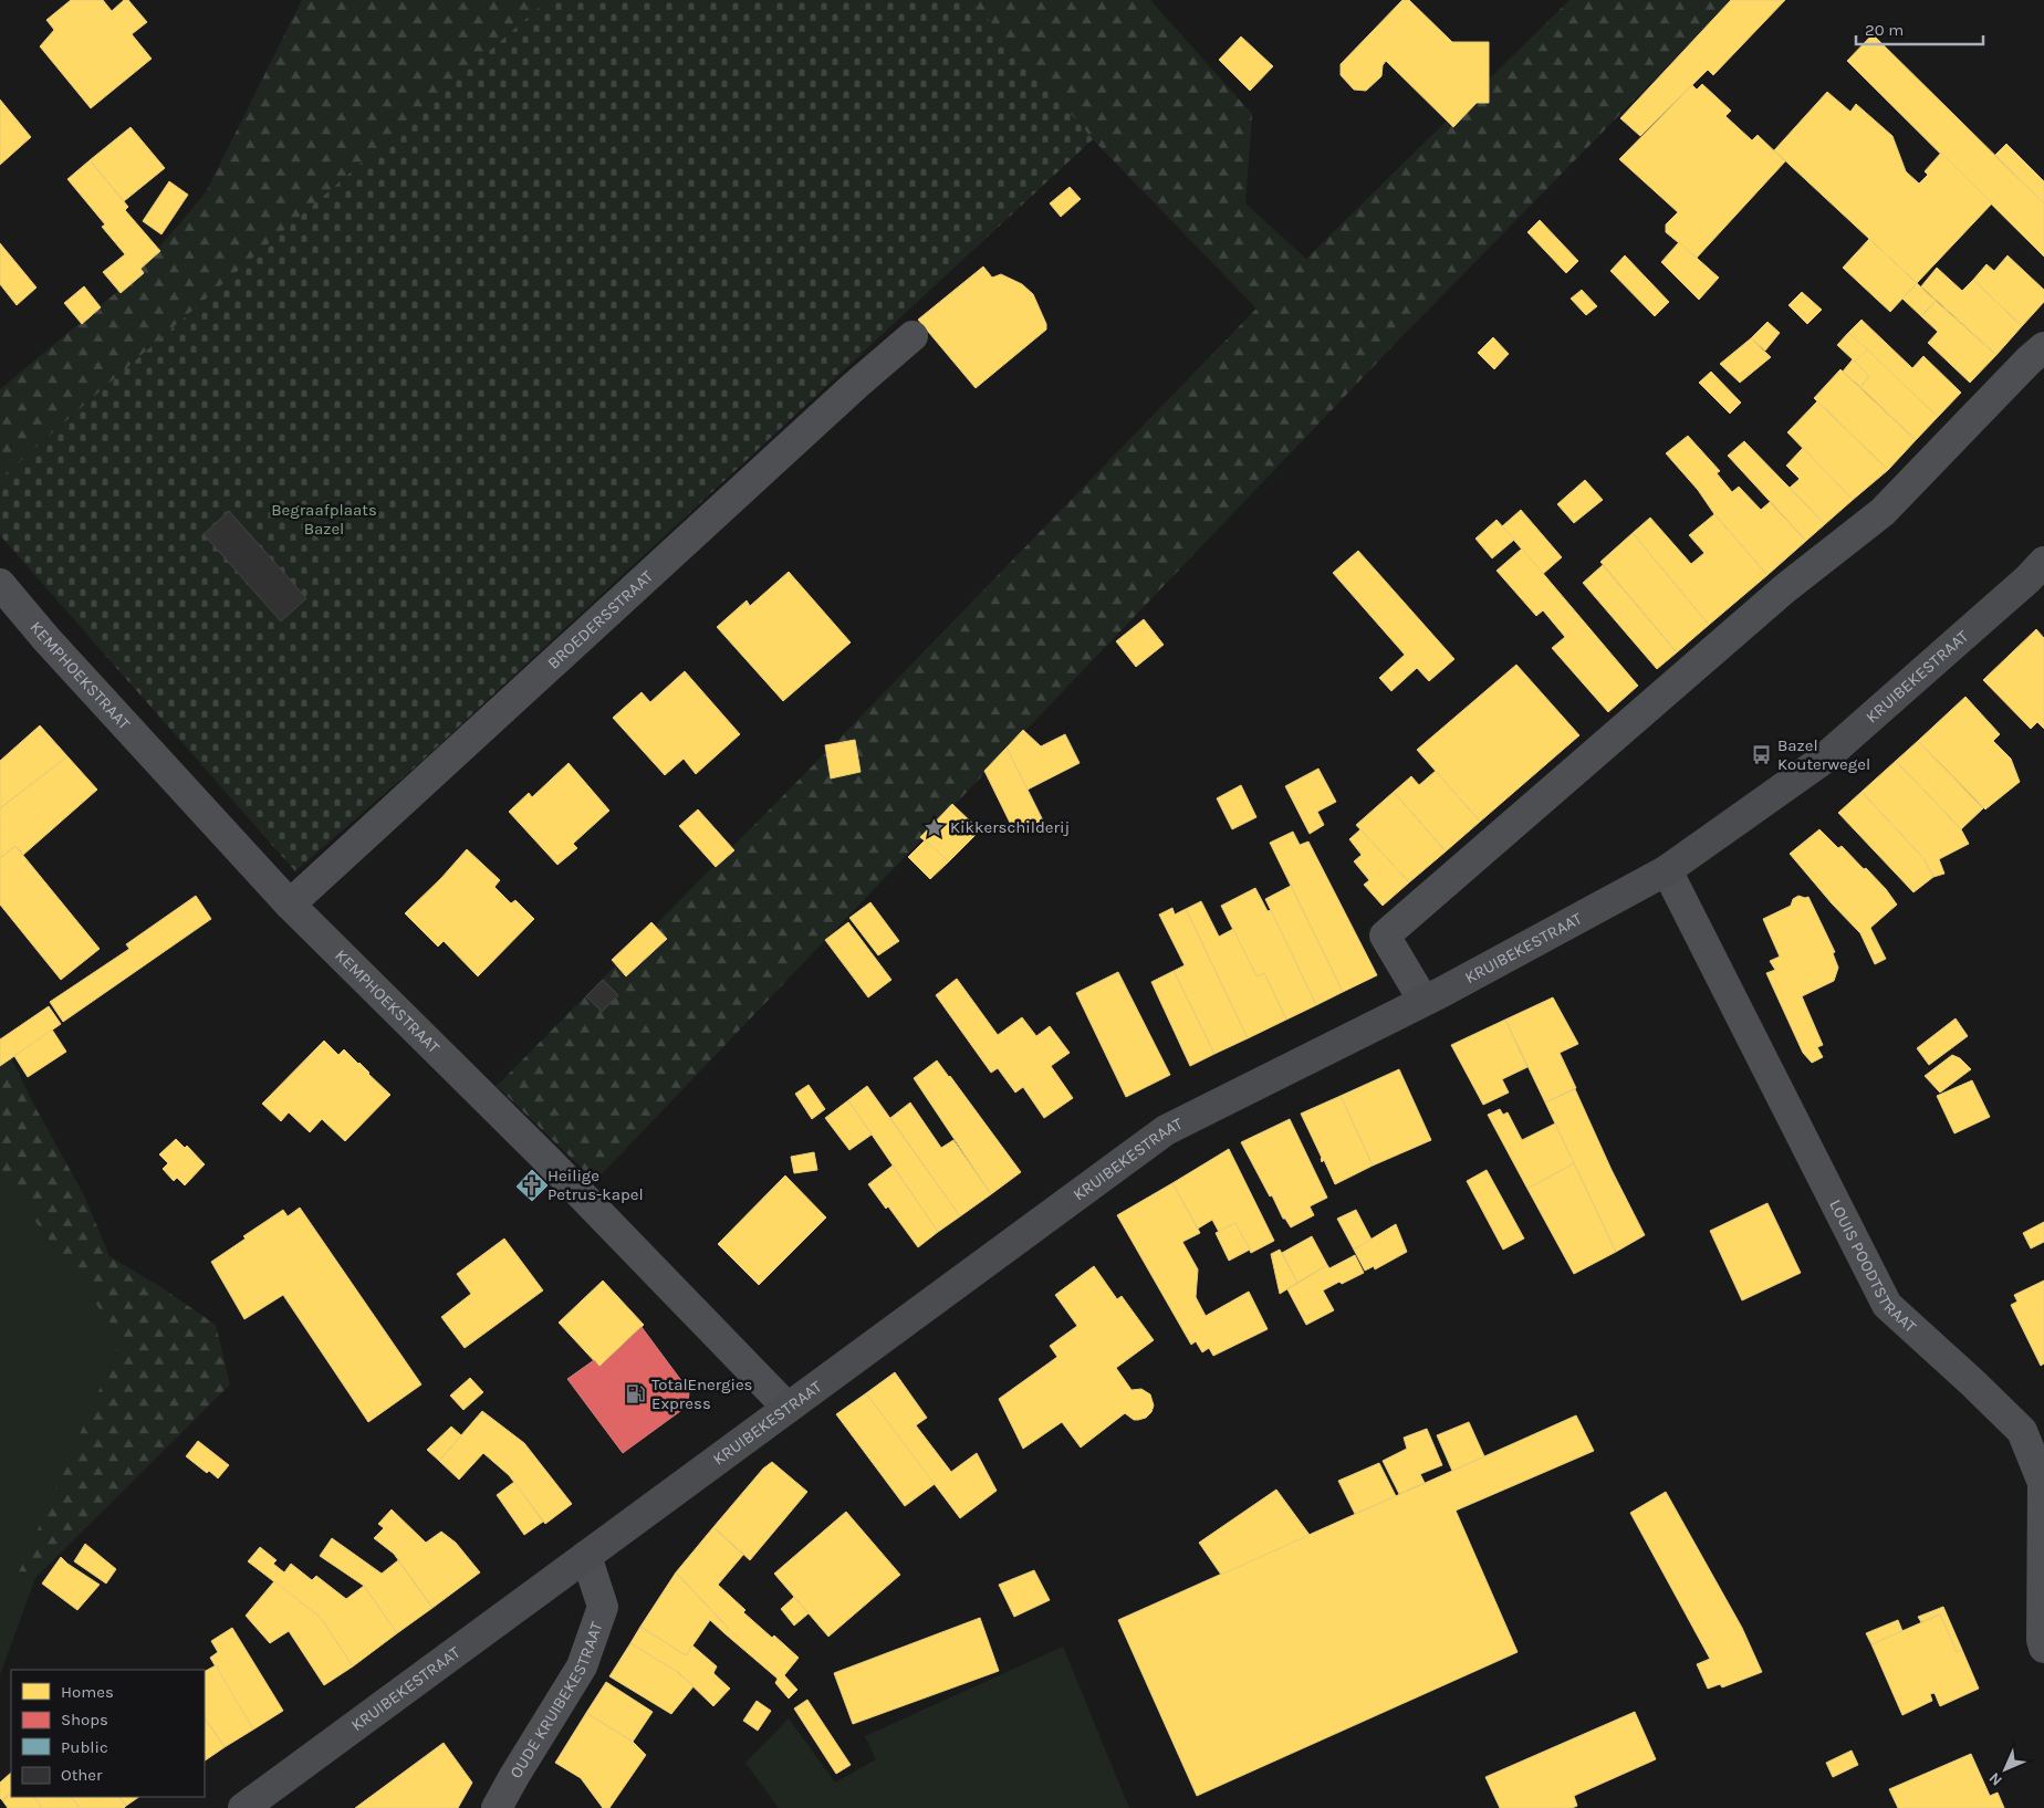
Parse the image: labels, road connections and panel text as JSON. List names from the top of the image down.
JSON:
{
  "streets": {
    "main road": ["KRUIBEKESTRAAT"],
    "street": [
      "BROEDERSSTRAAT",
      "KEMPHOEKSTRAAT",
      "LOUIS POODTSTRAAT",
      "OUDE KRUIBEKESTRAAT"
    ]
  },
  "crossings": [
    ["BROEDERSSTRAAT", "KEMPHOEKSTRAAT"],
    ["KEMPHOEKSTRAAT", "KRUIBEKESTRAAT"],
    ["KRUIBEKESTRAAT", "LOUIS POODTSTRAAT"],
    ["KRUIBEKESTRAAT", "OUDE KRUIBEKESTRAAT"]
  ],
  "parks": ["Begraafplaats Bazel"],
  "places": {
    "bus stop": ["Bazel Kouterwegel"],
    "place": ["Kikkerschilderij"],
    "church": ["Heilige Petrus-kapel"],
    "fuel station": ["TotalEnergies Express"]
  },
  "legend": [
    "Homes",
    "Shops",
    "Public",
    "Other"
  ],
  "scale_bar": "20 m",
  "north": "bottom left"
}
